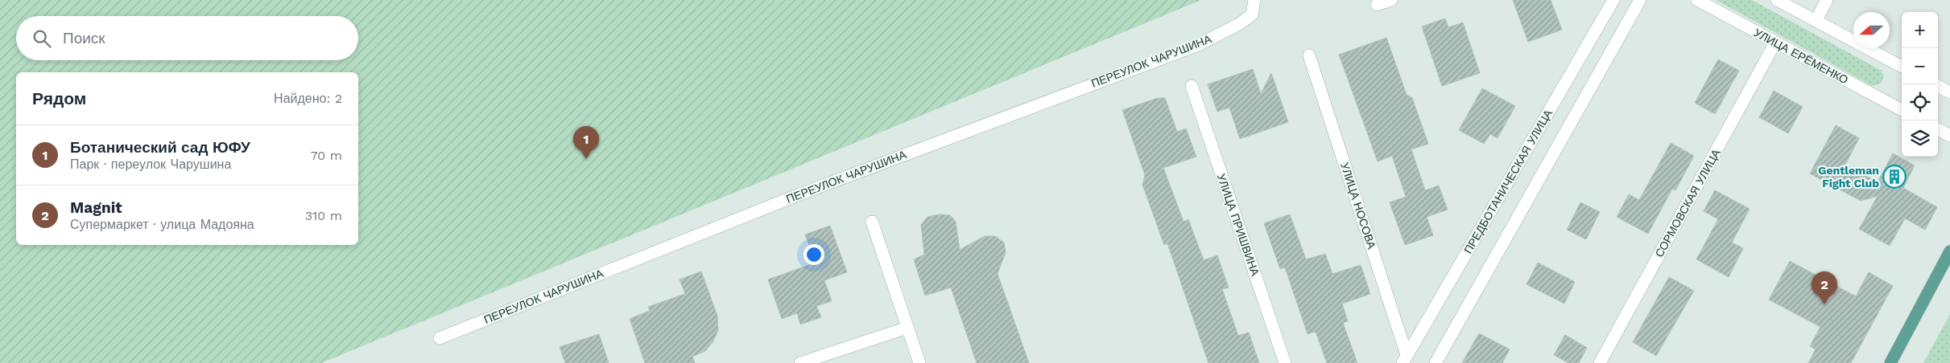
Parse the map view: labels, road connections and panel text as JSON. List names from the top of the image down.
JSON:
{
  "streets": {
    "street": [
      "УЛИЦА ЕРЁМЕНКО",
      "ПЕРЕУЛОК ЧАРУШИНА",
      "ПРЕДБОТАНИЧЕСКАЯ УЛИЦА",
      "СОРМОВСКАЯ УЛИЦА",
      "УЛИЦА НОСОВА",
      "УЛИЦА ПРИШВИНА"
    ]
  },
  "crossings": [
    ["УЛИЦА ЕРЁМЕНКО", "СОРМОВСКАЯ УЛИЦА"],
    ["ПРЕДБОТАНИЧЕСКАЯ УЛИЦА", "УЛИЦА НОСОВА"]
  ],
  "places": {
    "building": ["Gentleman Fight Club"]
  },
  "north": "left",
  "page": {
    "map_buttons": ["+", "−"],
    "search": "Поиск",
    "heading": ["Рядом", "Найдено: 2"],
    "list": [
      {
        "mark": "1",
        "name": "Ботанический сад ЮФУ",
        "note": "Парк · переулок Чарушина",
        "value": "70 m"
      },
      {
        "mark": "2",
        "name": "Magnit",
        "note": "Супермаркет · улица Мадояна",
        "value": "310 m"
      }
    ],
    "pins": ["1", "2"]
  }
}
